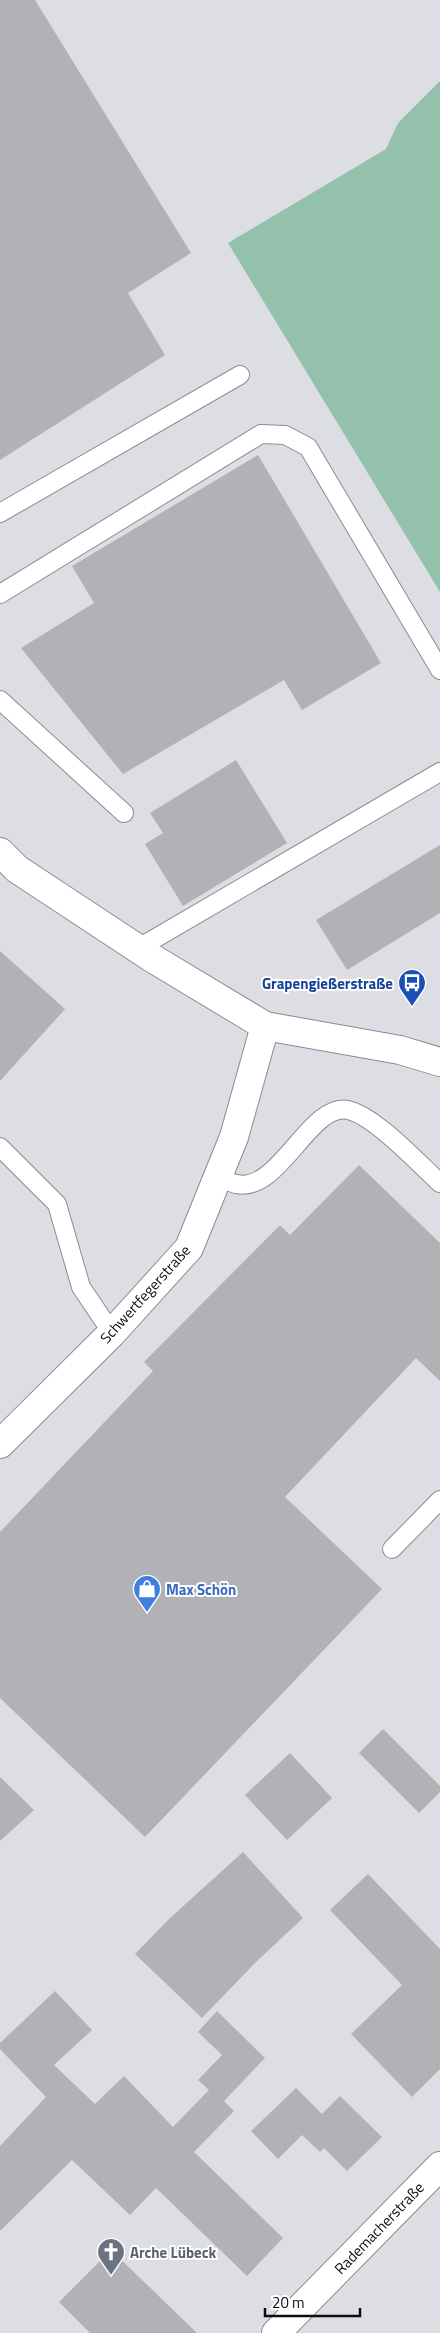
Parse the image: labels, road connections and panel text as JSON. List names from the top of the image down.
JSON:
{
  "streets": {
    "street": ["Schwertfegerstraße", "Rademacherstraße"]
  },
  "places": {
    "bus stop": ["Grapengießerstraße"],
    "shop": ["Max Schön"],
    "church": ["Arche Lübeck"]
  },
  "scale_bar": "20 m"
}
